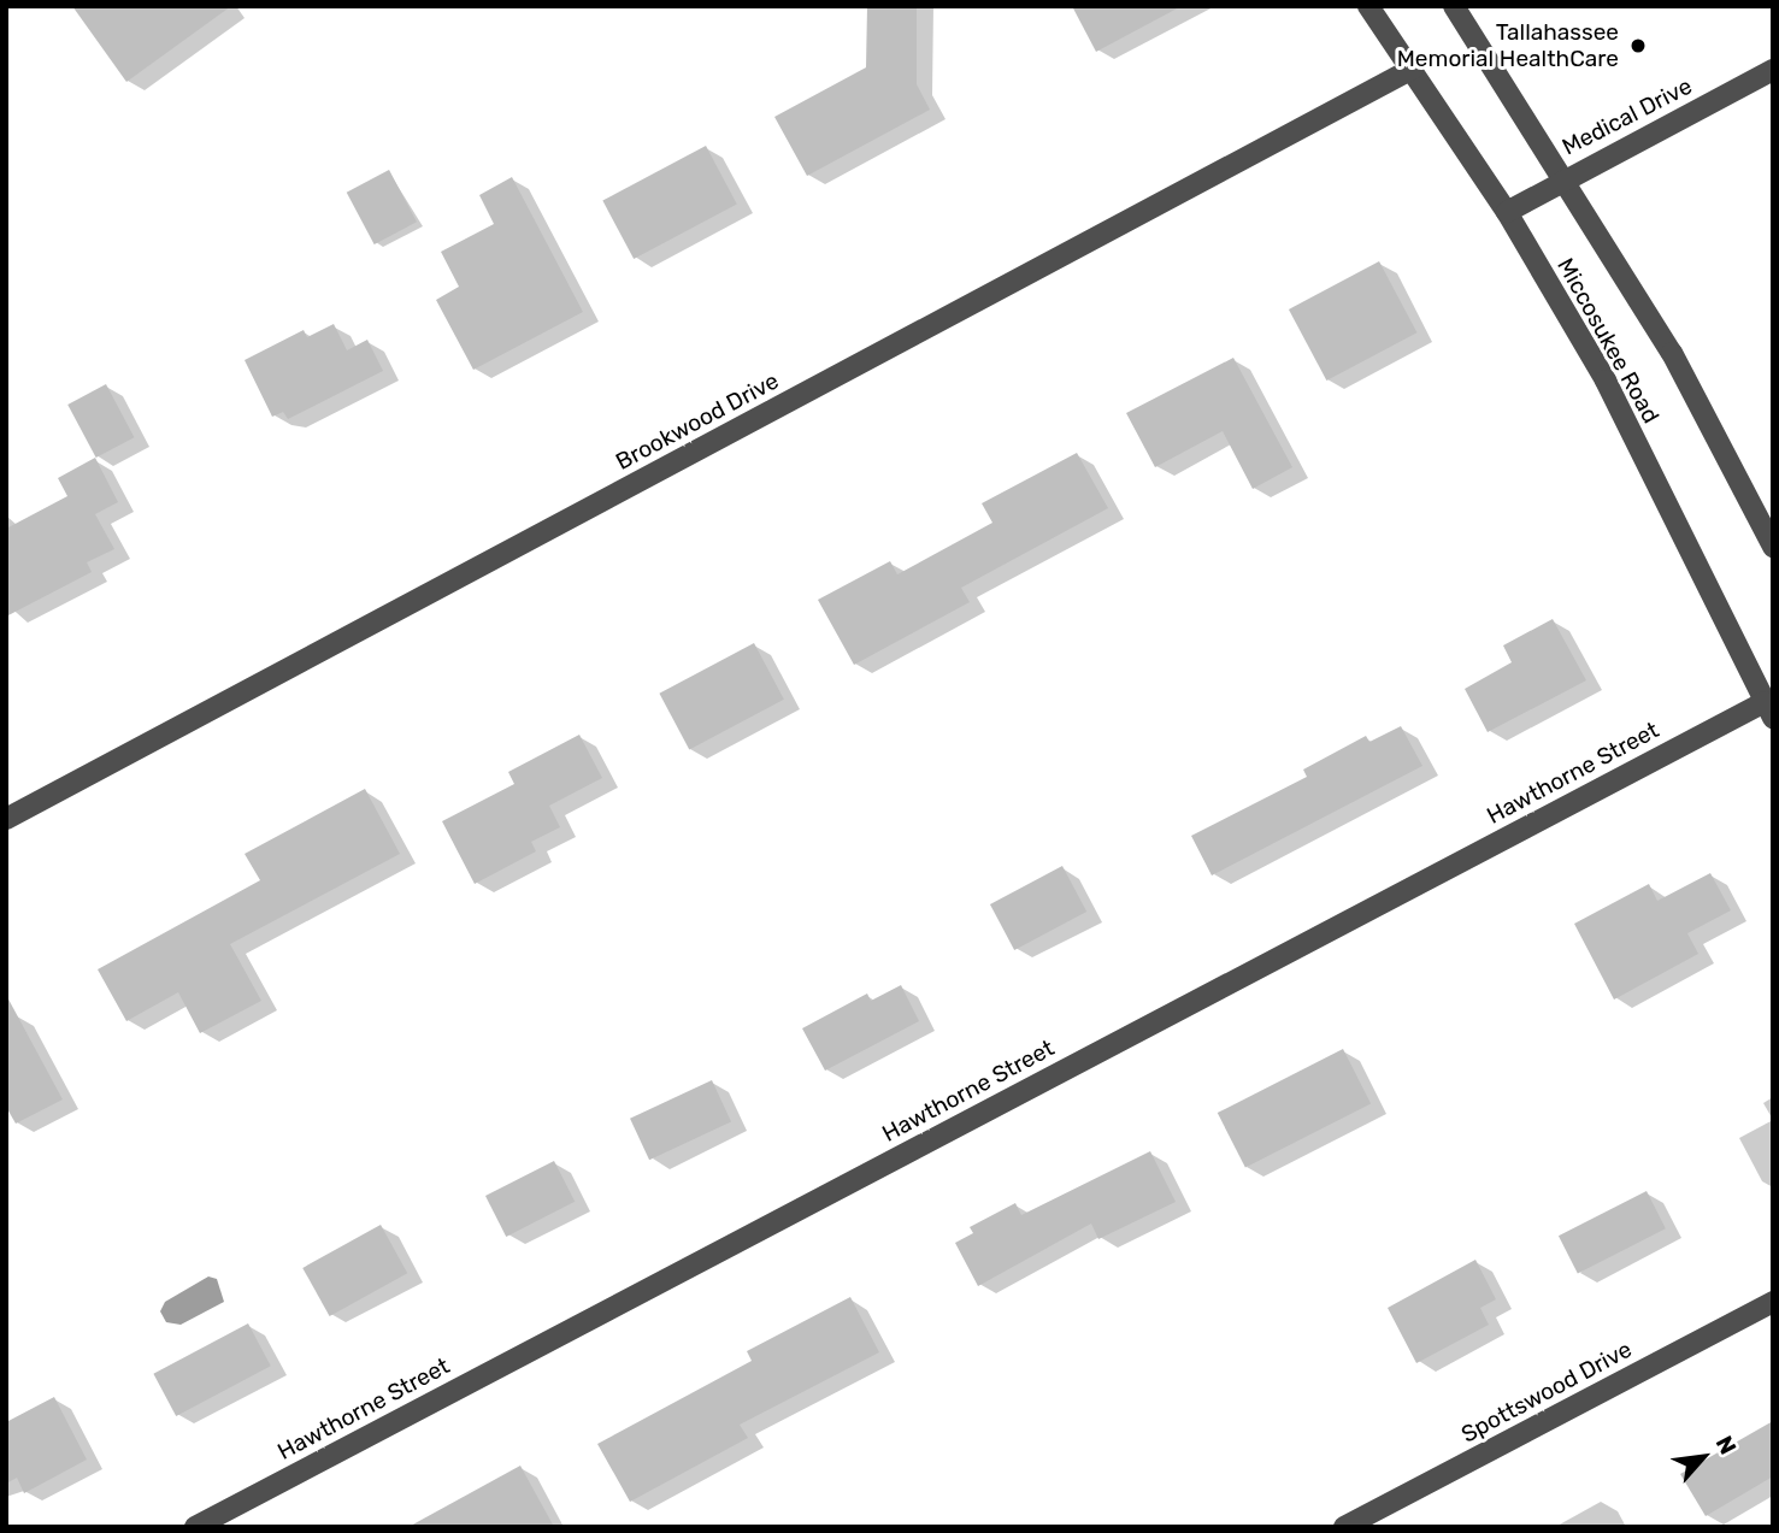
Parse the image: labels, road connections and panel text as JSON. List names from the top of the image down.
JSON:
{
  "streets": {
    "street": [
      "Medical Drive",
      "Miccosukee Road",
      "Brookwood Drive",
      "Hawthorne Street",
      "Spottswood Drive"
    ]
  },
  "crossings": [
    ["Medical Drive", "Miccosukee Road"],
    ["Miccosukee Road", "Brookwood Drive"],
    ["Miccosukee Road", "Hawthorne Street"]
  ],
  "places": ["Tallahassee Memorial HealthCare"],
  "north": "top right"
}
